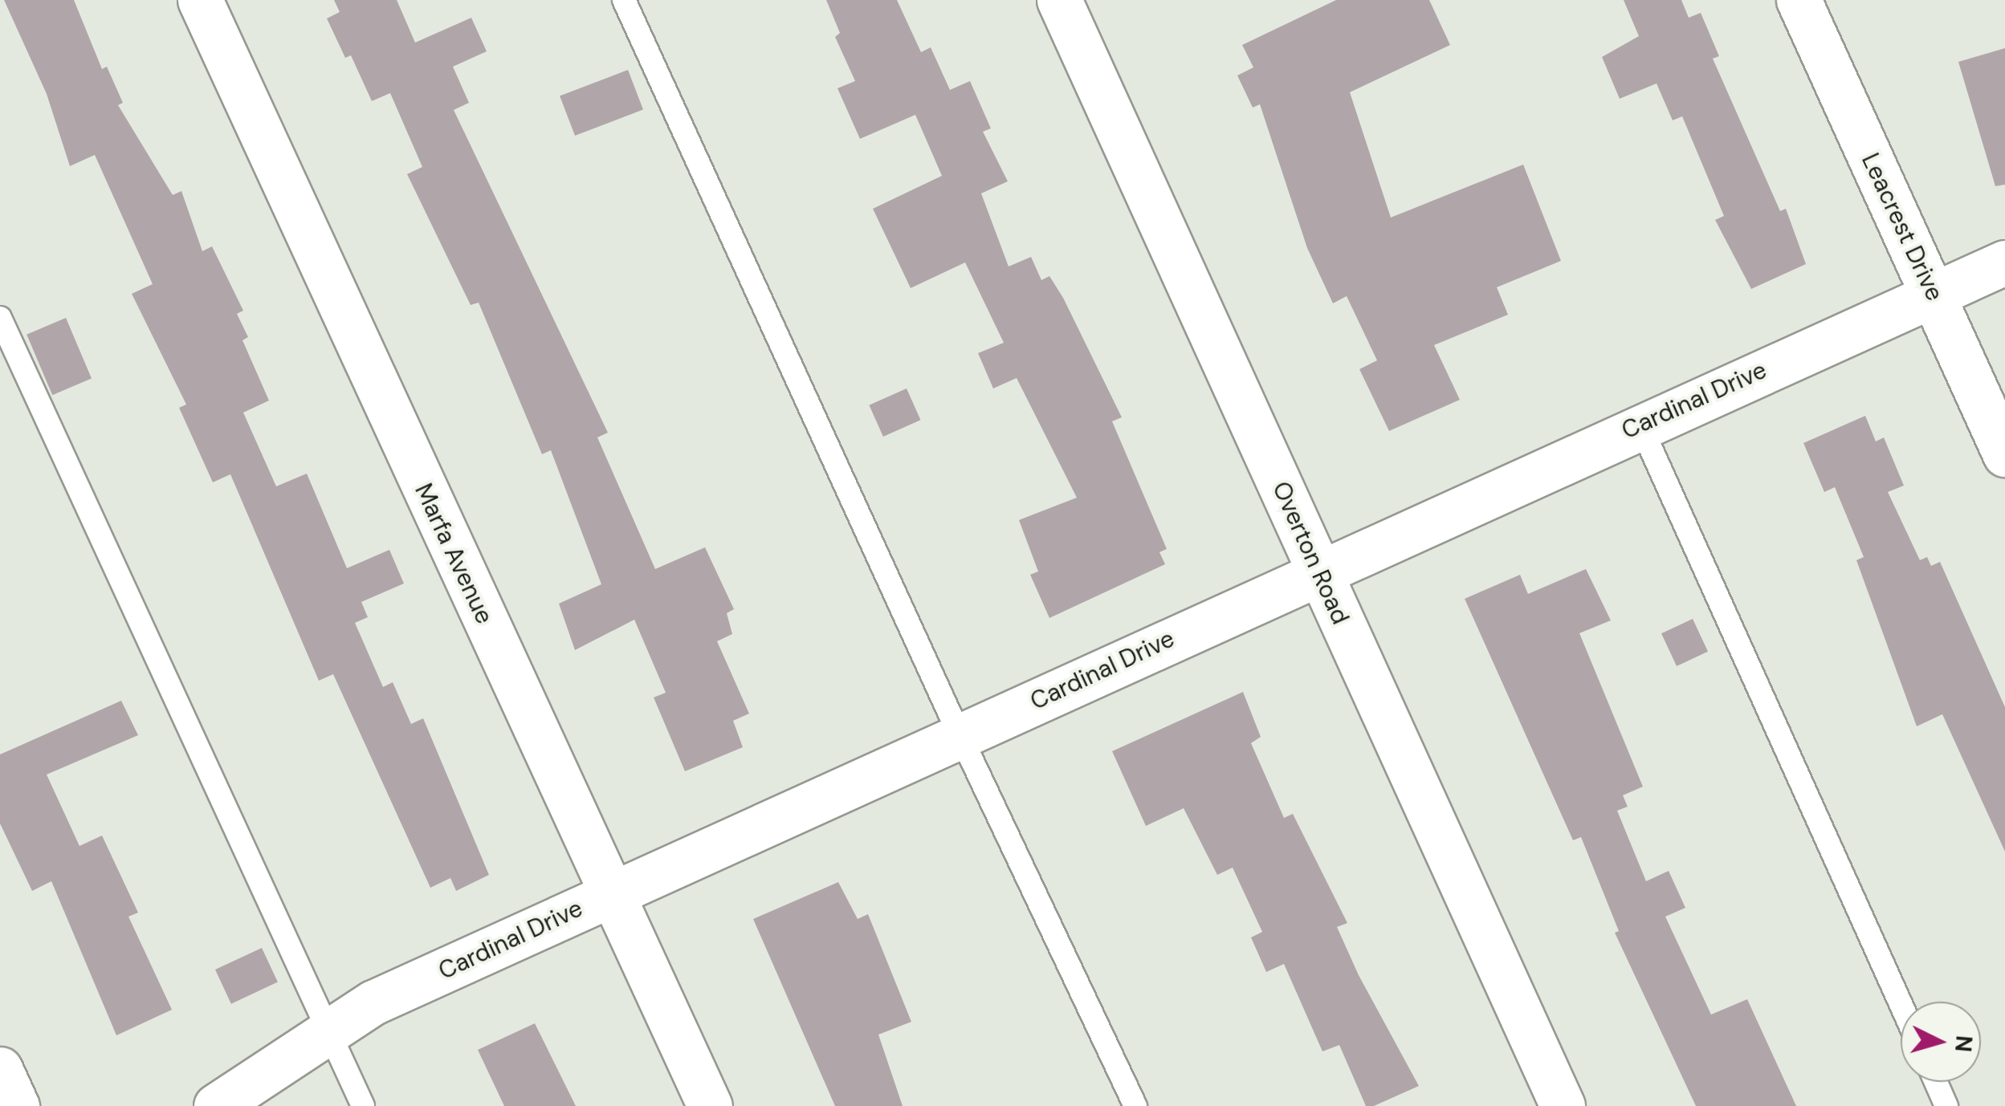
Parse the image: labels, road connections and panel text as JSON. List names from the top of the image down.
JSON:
{
  "streets": {
    "street": [
      "Leacrest Drive",
      "Cardinal Drive",
      "Overton Road",
      "Marfa Avenue"
    ]
  },
  "crossings": [
    ["Leacrest Drive", "Cardinal Drive"],
    ["Cardinal Drive", "Overton Road"],
    ["Cardinal Drive", "Marfa Avenue"]
  ],
  "north": "right"
}
